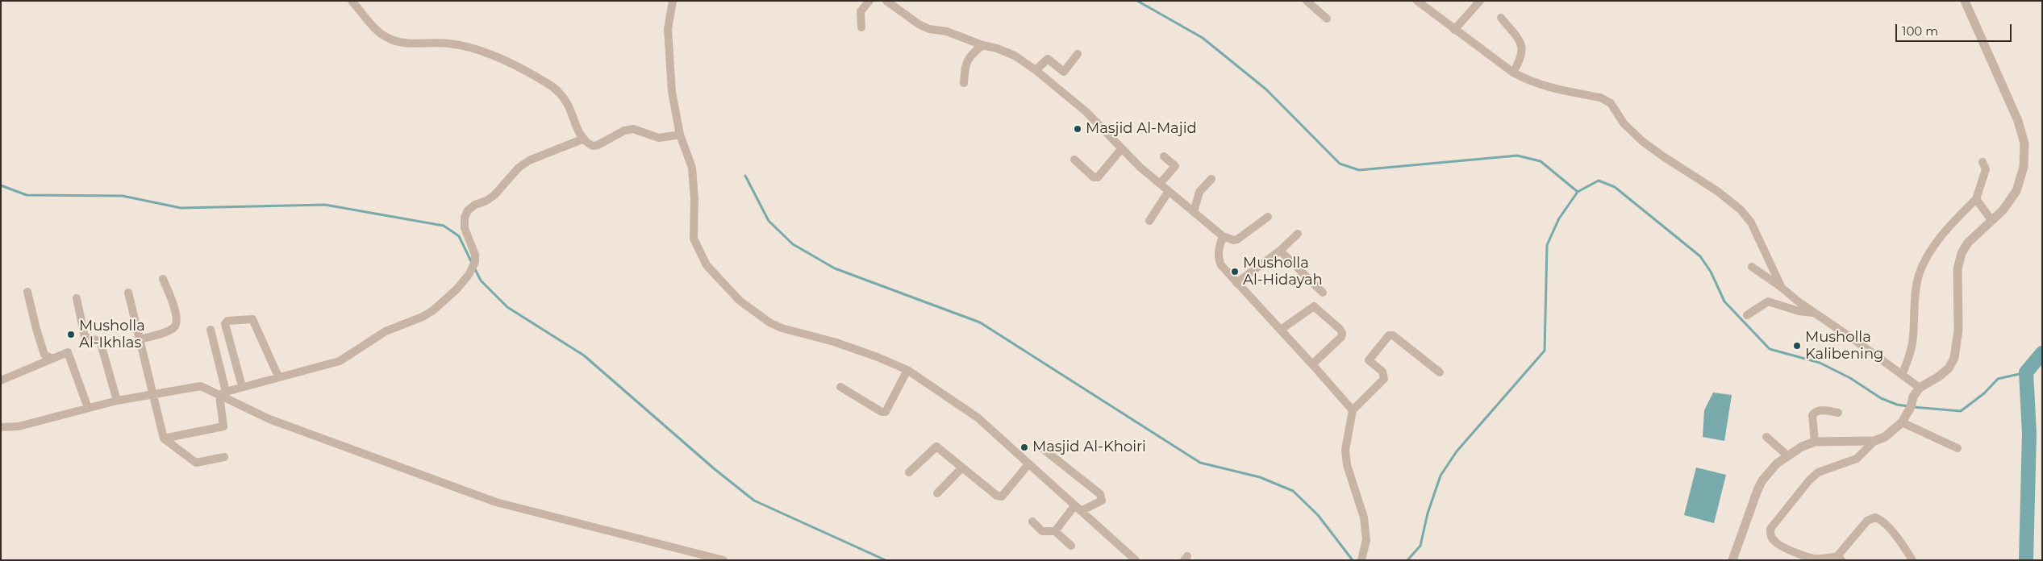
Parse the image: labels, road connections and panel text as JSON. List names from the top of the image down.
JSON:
{
  "places": [
    "Masjid Al-Majid",
    "Musholla Al-Hidayah",
    "Musholla Al-Ikhlas",
    "Musholla Kalibening",
    "Masjid Al-Khoiri"
  ],
  "scale_bar": "100 m"
}
